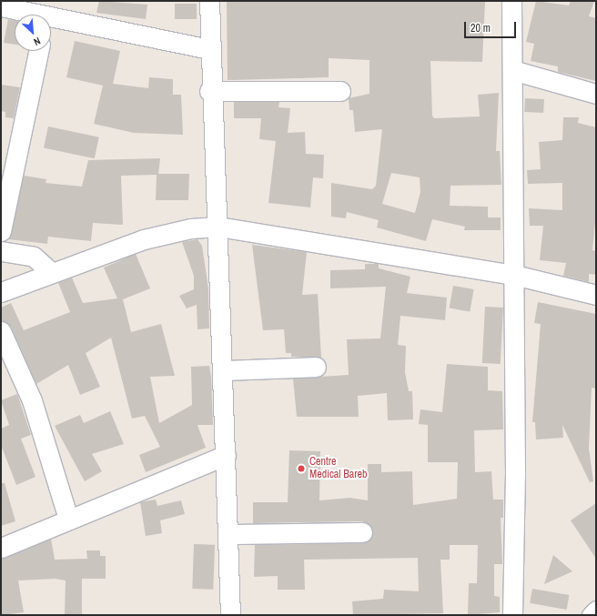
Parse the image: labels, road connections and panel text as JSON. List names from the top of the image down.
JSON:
{
  "places": ["Centre Medical Bareb"],
  "scale_bar": "20 m",
  "north": "bottom right"
}
